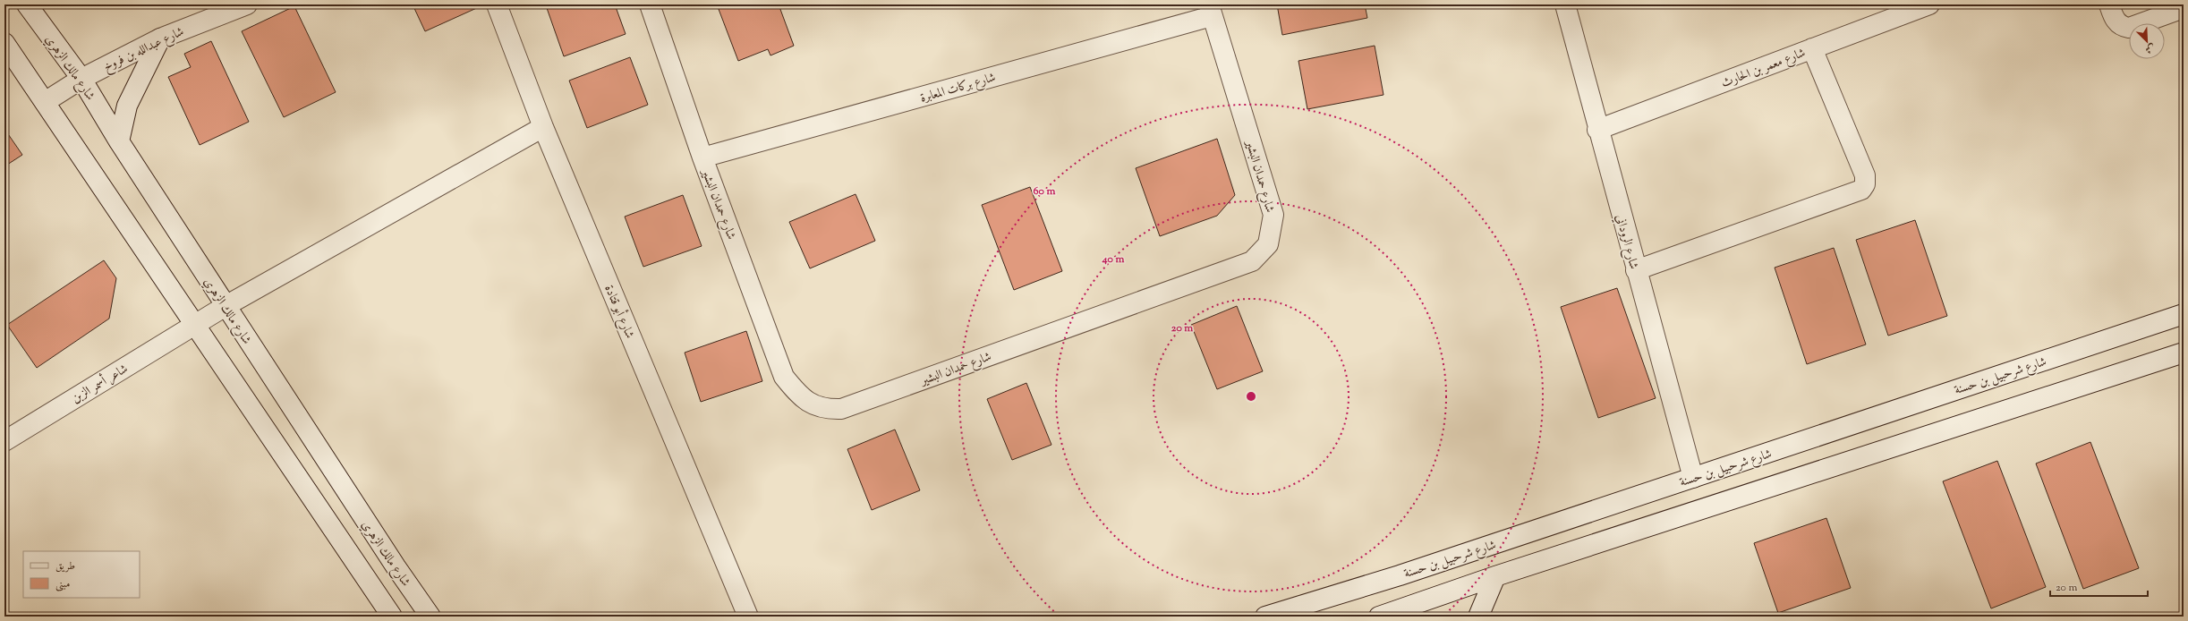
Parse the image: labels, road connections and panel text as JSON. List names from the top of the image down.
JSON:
{
  "streets": {
    "street": [
      "شارع عبدالله بن فروخ",
      "شارع مالك الزهري",
      "شارع معمر بن الحارث",
      "شارع بركات المعابرة",
      "شارع حمدان البشير",
      "شارع الروداني",
      "شارع أبو قتادة",
      "شارع شرحبيل بن حسنة",
      "شاعر أسمر الزبن"
    ]
  },
  "crossings": [
    ["شارع عبدالله بن فروخ", "شارع مالك الزهري"],
    ["شارع مالك الزهري", "شاعر أسمر الزبن"],
    ["شارع معمر بن الحارث", "شارع الروداني"],
    ["شارع بركات المعابرة", "شارع حمدان البشير"],
    ["شارع الروداني", "شارع شرحبيل بن حسنة"],
    ["شارع أبو قتادة", "شاعر أسمر الزبن"]
  ],
  "legend": ["طريق", "مبنى"],
  "scale_bar": "20 m",
  "north": "bottom right",
  "rings": ["60 m", "40 m", "20 m"]
}
